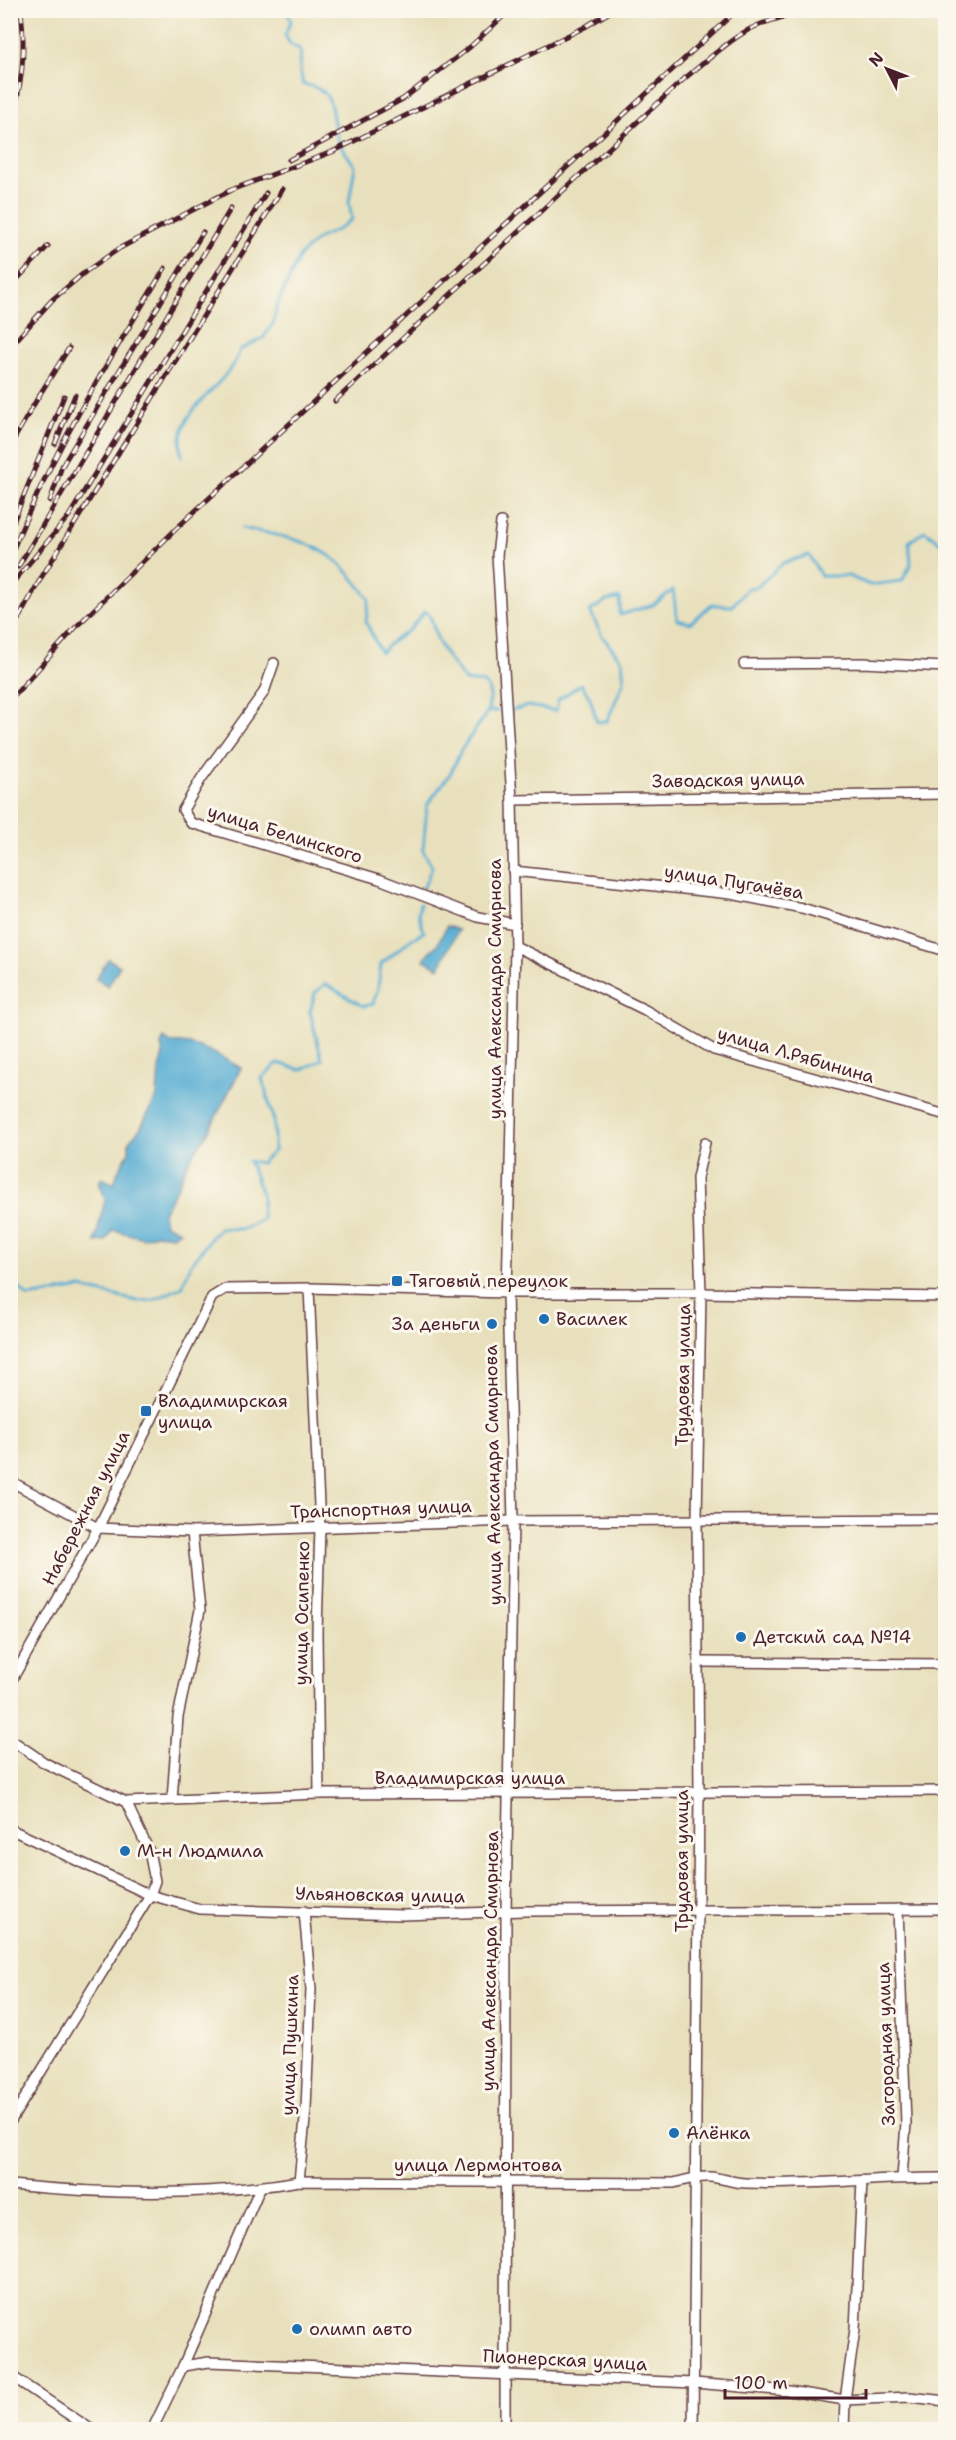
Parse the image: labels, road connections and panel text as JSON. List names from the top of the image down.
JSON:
{
  "streets": {
    "street": [
      "Заводская улица",
      "улица Белинского",
      "улица Пугачёва",
      "улица Александра Смирнова",
      "улица Л.Рябинина",
      "Трудовая улица",
      "Набережная улица",
      "Транспортная улица",
      "улица Осипенко",
      "Владимирская улица",
      "Ульяновская улица",
      "Загородная улица",
      "улица Пушкина",
      "улица Лермонтова",
      "Пионерская улица"
    ]
  },
  "crossings": [
    ["Заводская улица", "улица Александра Смирнова"],
    ["улица Белинского", "улица Александра Смирнова"],
    ["улица Пугачёва", "улица Александра Смирнова"],
    ["улица Александра Смирнова", "улица Л.Рябинина"],
    ["улица Александра Смирнова", "Транспортная улица"],
    ["улица Александра Смирнова", "Владимирская улица"],
    ["улица Александра Смирнова", "Ульяновская улица"],
    ["улица Александра Смирнова", "улица Лермонтова"],
    ["улица Александра Смирнова", "Пионерская улица"],
    ["Трудовая улица", "Транспортная улица"],
    ["Трудовая улица", "Владимирская улица"],
    ["Трудовая улица", "Ульяновская улица"],
    ["Трудовая улица", "улица Лермонтова"],
    ["Трудовая улица", "Пионерская улица"],
    ["Набережная улица", "Транспортная улица"],
    ["Набережная улица", "улица Осипенко"],
    ["Транспортная улица", "улица Осипенко"],
    ["улица Осипенко", "Владимирская улица"],
    ["Ульяновская улица", "Загородная улица"],
    ["Ульяновская улица", "улица Пушкина"],
    ["Загородная улица", "улица Лермонтова"],
    ["улица Пушкина", "улица Лермонтова"]
  ],
  "places": {
    "transit": ["Тяговый переулок", "Владимирская улица"],
    "other": [
      "Василек",
      "За деньги",
      "Детский сад №14",
      "М-н Людмила",
      "Алёнка",
      "олимп авто"
    ]
  },
  "scale_bar": "100 m",
  "north": "top left"
}
